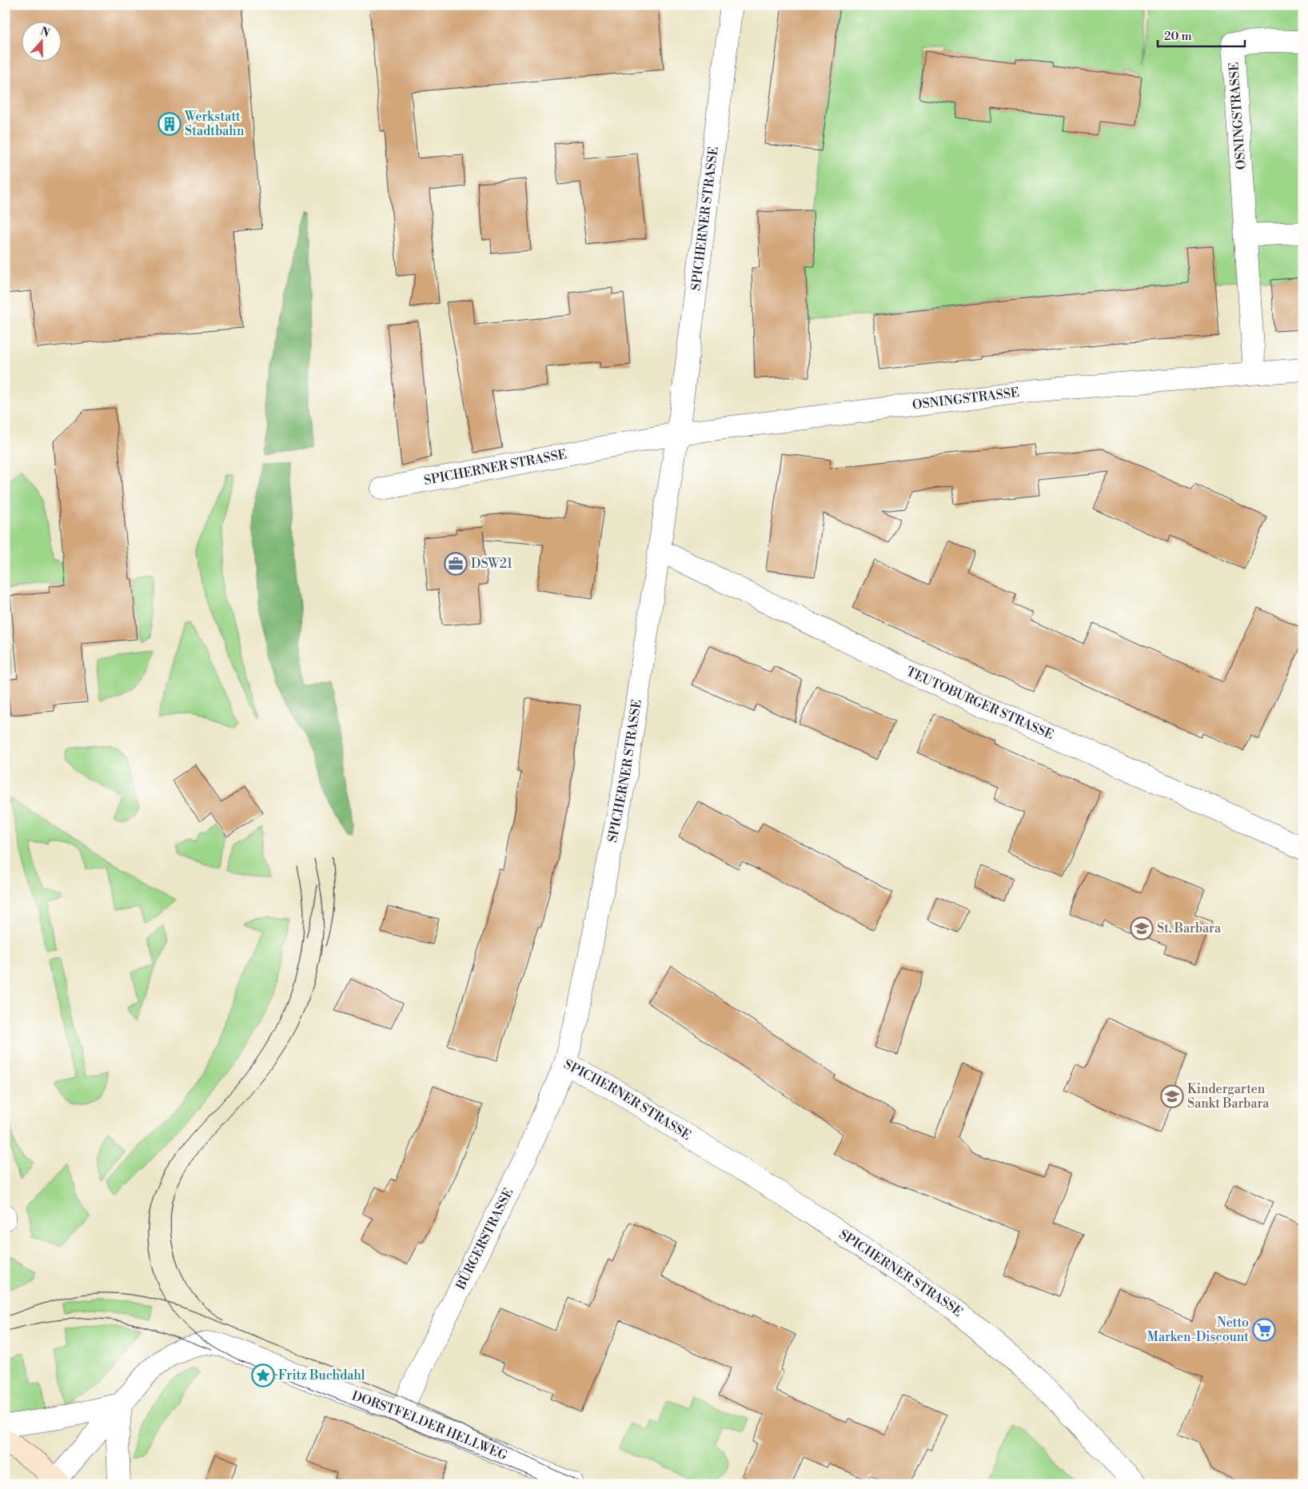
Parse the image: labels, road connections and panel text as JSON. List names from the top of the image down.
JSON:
{
  "streets": {
    "main road": ["DORSTFELDER HELLWEG"],
    "street": [
      "OSNINGSTRASSE",
      "SPICHERNER STRASSE",
      "TEUTOBURGER STRASSE",
      "BÜRGERSTRASSE"
    ]
  },
  "crossings": [
    ["OSNINGSTRASSE", "SPICHERNER STRASSE"],
    ["SPICHERNER STRASSE", "TEUTOBURGER STRASSE"],
    ["SPICHERNER STRASSE", "BÜRGERSTRASSE"],
    ["BÜRGERSTRASSE", "DORSTFELDER HELLWEG"]
  ],
  "places": {
    "building": ["Werkstatt Stadtbahn"],
    "office": ["DSW21"],
    "school or university": ["St. Barbara", "Kindergarten Sankt Barbara"],
    "supermarket": ["Netto Marken-Discount"],
    "place": ["Fritz Buchdahl"]
  },
  "scale_bar": "20 m",
  "north": "top"
}
